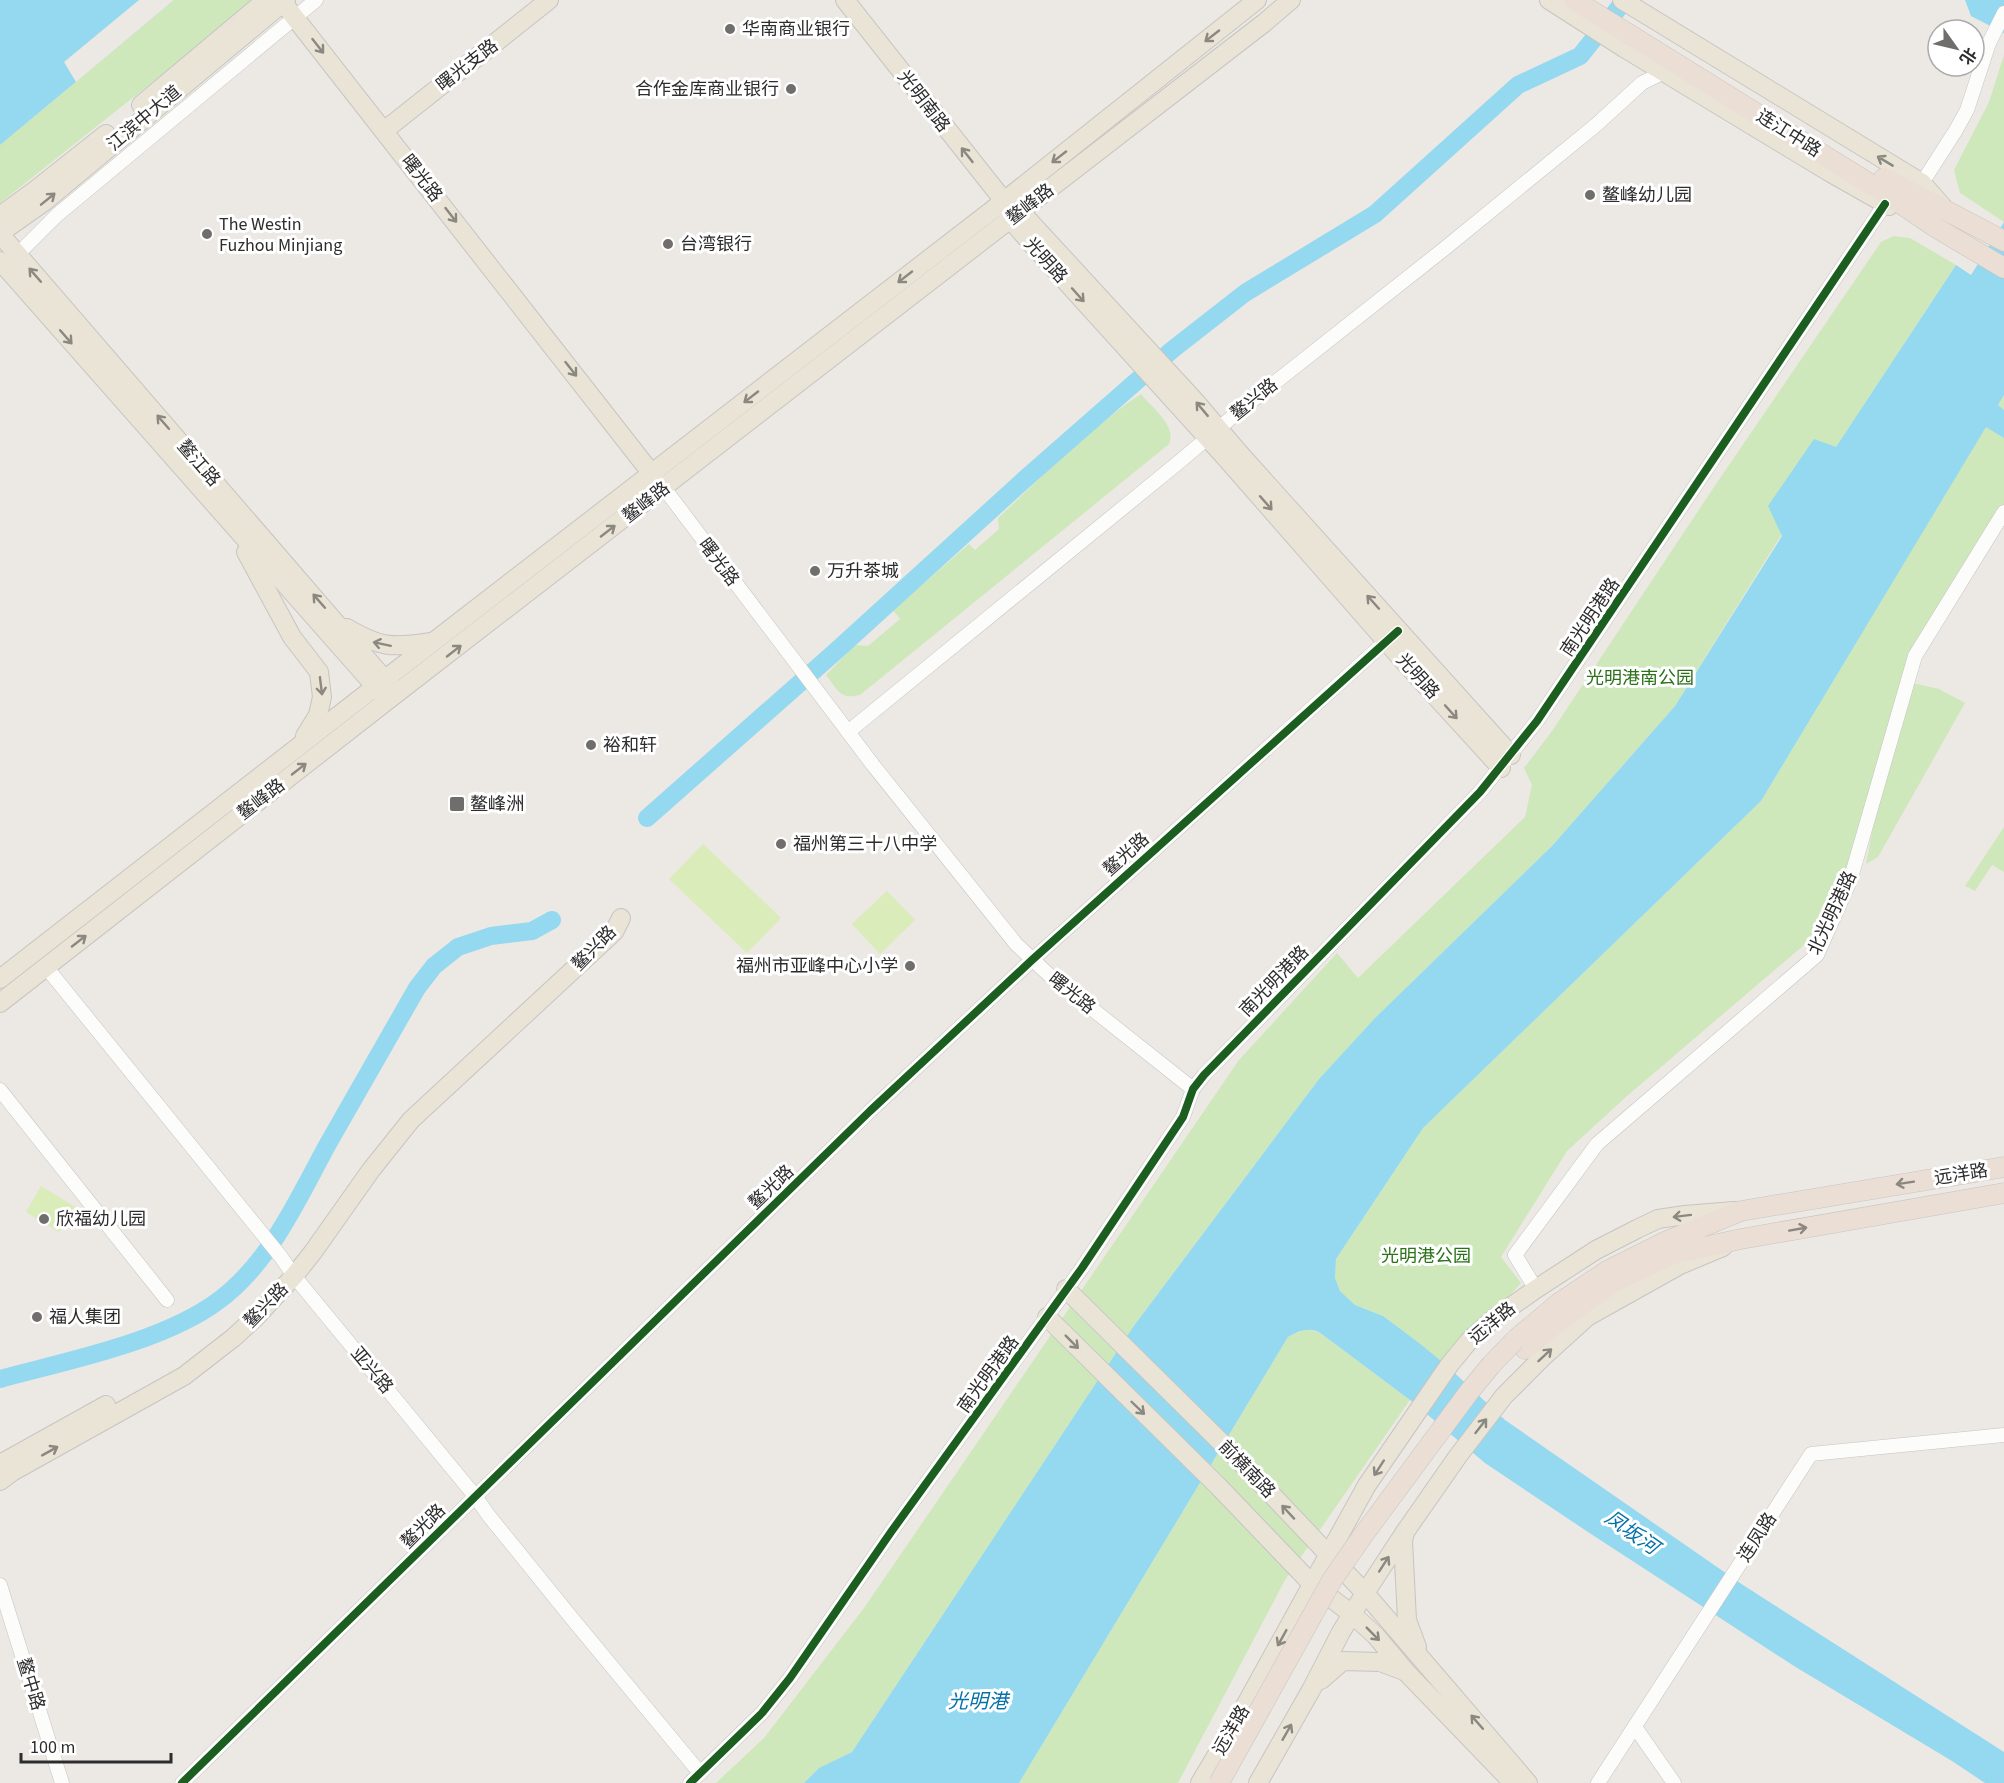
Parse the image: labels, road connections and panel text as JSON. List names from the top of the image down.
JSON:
{
  "streets": {
    "highway": ["连江中路", "远洋路"],
    "main road": [
      "曙光支路",
      "光明南路",
      "江滨中大道",
      "曙光路",
      "鳌峰路",
      "光明路",
      "鳌兴路",
      "鳌江路",
      "前横南路"
    ],
    "street": [
      "南光明港路",
      "鳌光路",
      "北光明港路",
      "亚兴路",
      "连凤路",
      "鳌中路"
    ]
  },
  "crossings": [
    ["曙光支路", "曙光路"],
    ["光明南路", "鳌峰路"],
    ["光明南路", "光明路"],
    ["江滨中大道", "曙光路"],
    ["江滨中大道", "鳌江路"],
    ["连江中路", "南光明港路"],
    ["曙光路", "鳌峰路"],
    ["曙光路", "鳌兴路"],
    ["曙光路", "南光明港路"],
    ["曙光路", "鳌光路"],
    ["鳌峰路", "光明路"],
    ["鳌峰路", "鳌江路"],
    ["鳌峰路", "亚兴路"],
    ["光明路", "鳌兴路"],
    ["光明路", "南光明港路"],
    ["光明路", "鳌光路"],
    ["鳌兴路", "亚兴路"],
    ["南光明港路", "亚兴路"],
    ["南光明港路", "前横南路"],
    ["鳌光路", "亚兴路"],
    ["北光明港路", "远洋路"],
    ["远洋路", "前横南路"]
  ],
  "one_way": ["光明南路", "曙光路"],
  "water": ["凤坂河", "光明港"],
  "parks": ["光明港南公园", "光明港公园"],
  "places": {
    "other": [
      "华南商业银行",
      "合作金库商业银行",
      "鳌峰幼儿园",
      "The Westin Fuzhou Minjiang",
      "台湾银行",
      "万升茶城",
      "裕和轩",
      "福州第三十八中学",
      "福州市亚峰中心小学",
      "欣福幼儿园",
      "福人集团"
    ],
    "transit": ["鳌峰洲"]
  },
  "scale_bar": "100 m",
  "north": "bottom right"
}
